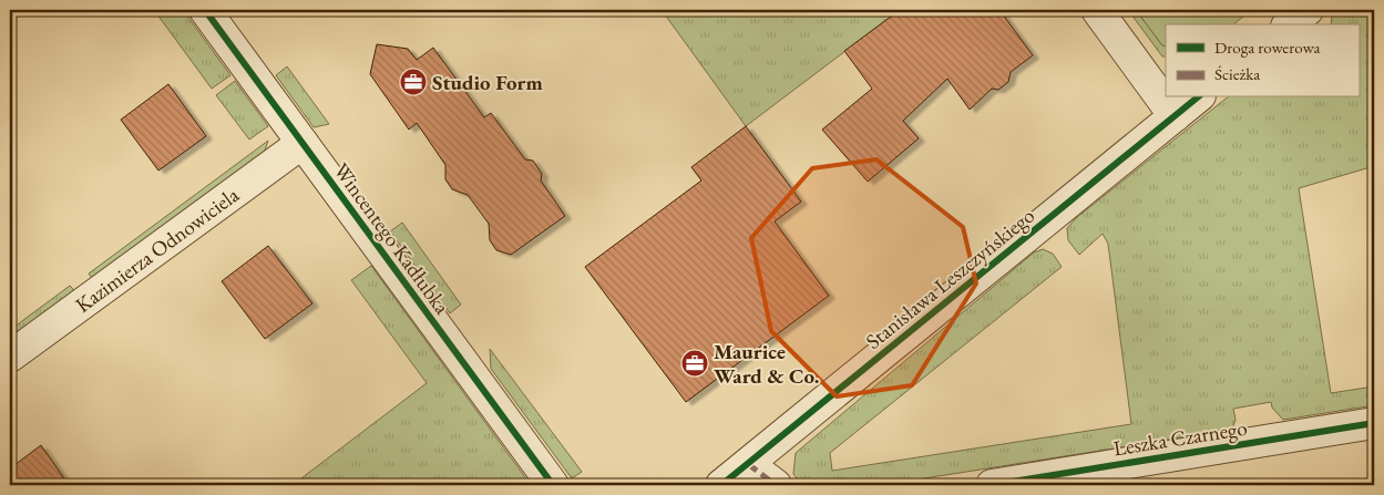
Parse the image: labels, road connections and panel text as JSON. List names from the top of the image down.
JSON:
{
  "streets": {
    "street": [
      "Wincentego Kadłubka",
      "Kazimierza Odnowiciela",
      "Stanisława Leszczyńskiego",
      "Leszka Czarnego"
    ]
  },
  "crossings": [
    ["Wincentego Kadłubka", "Kazimierza Odnowiciela"]
  ],
  "places": {
    "office": ["Studio Form", "Maurice Ward & Co."]
  },
  "legend": ["Droga rowerowa", "Ścieżka"]
}
